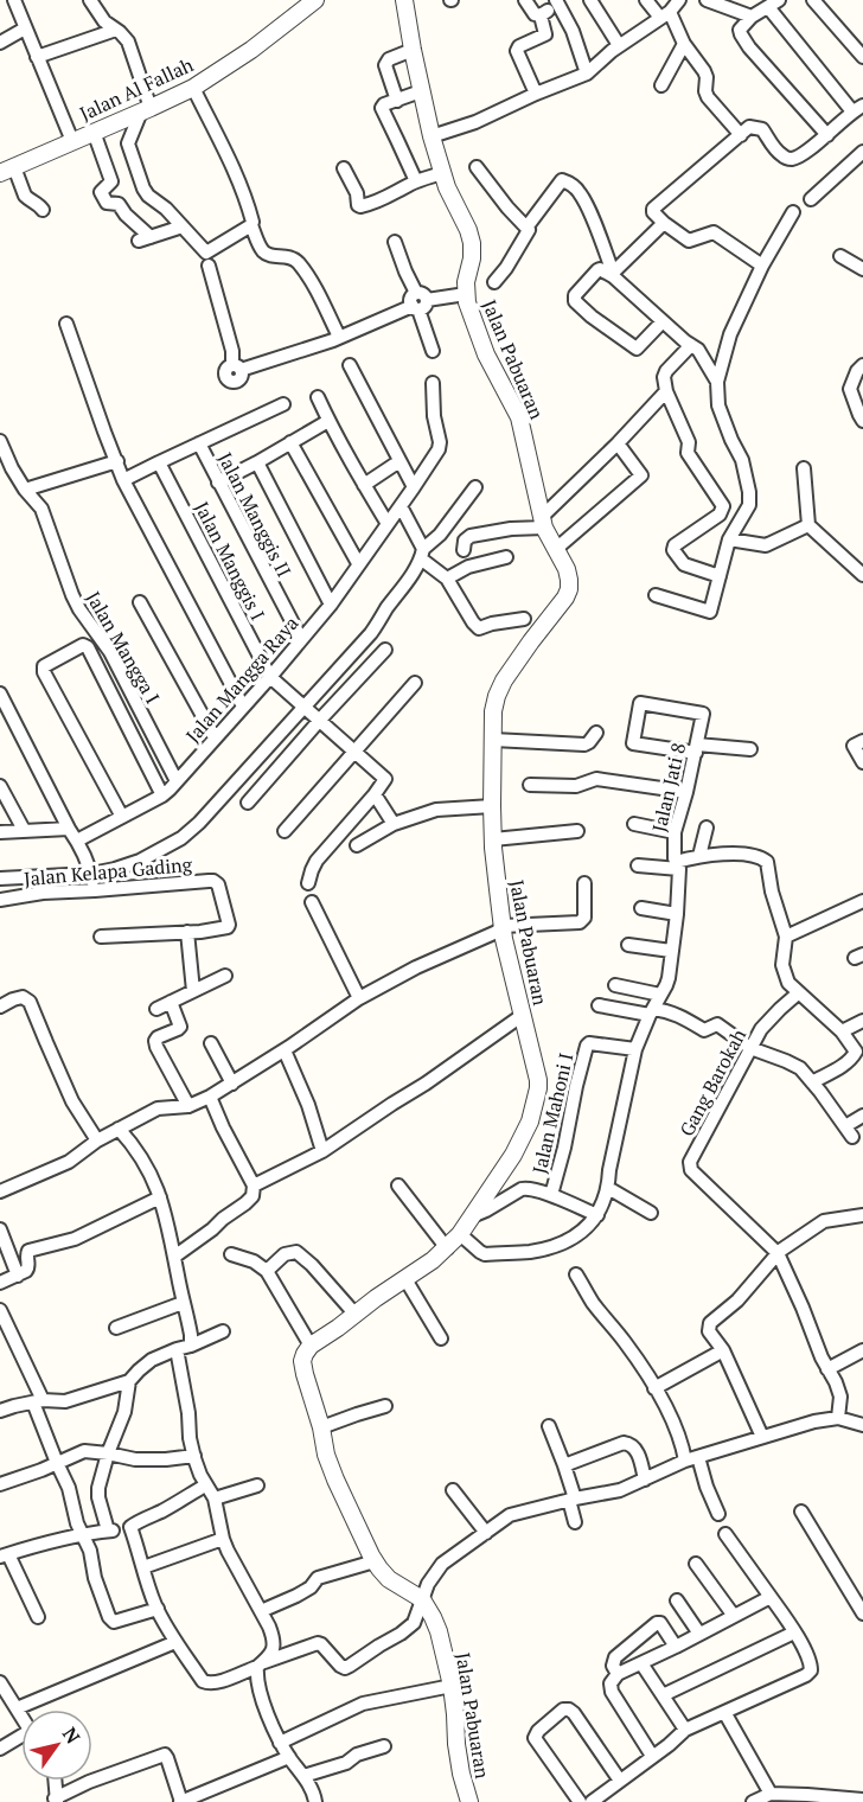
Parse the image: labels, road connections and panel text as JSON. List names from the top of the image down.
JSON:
{
  "streets": {
    "street": [
      "Jalan Al Fallah",
      "Jalan Pabuaran",
      "Jalan Manggis II",
      "Jalan Manggis I",
      "Jalan Mangga I",
      "Jalan Mangga Raya",
      "Jalan Jati 8",
      "Jalan Kelapa Gading",
      "Gang Barokah",
      "Jalan Mahoni I"
    ]
  },
  "crossings": [
    ["Jalan Manggis II", "Jalan Mangga Raya"],
    ["Jalan Manggis I", "Jalan Mangga Raya"],
    ["Jalan Mangga I", "Jalan Mangga Raya"],
    ["Jalan Jati 8", "Jalan Mahoni I"]
  ],
  "north": "top right"
}
